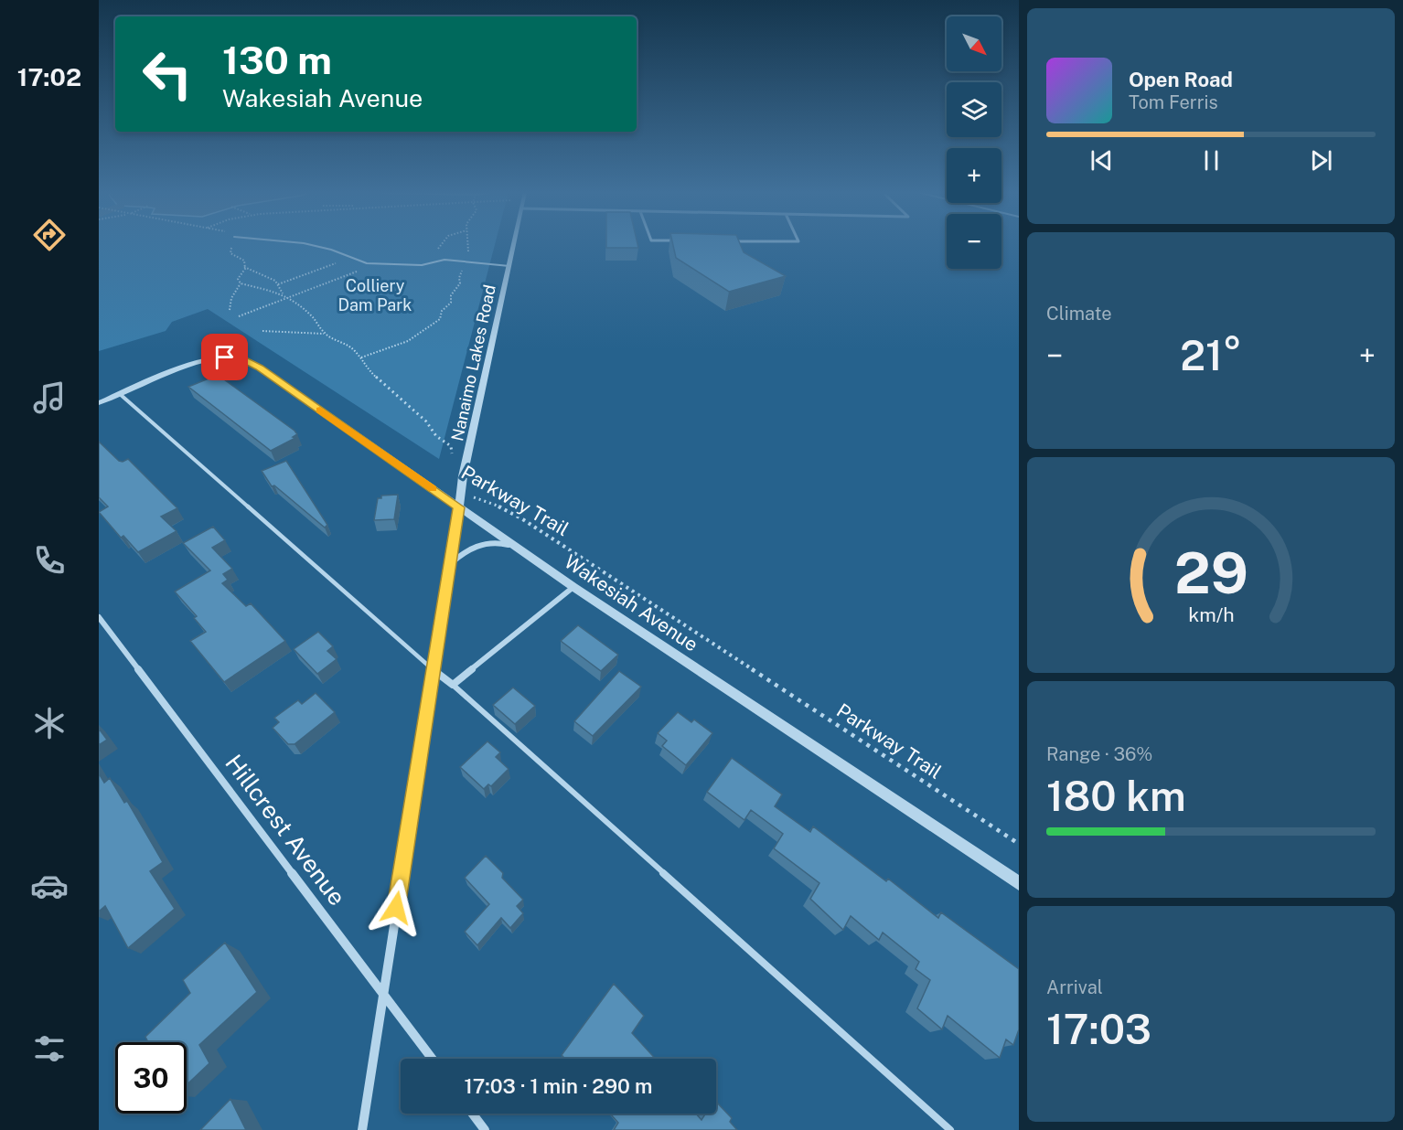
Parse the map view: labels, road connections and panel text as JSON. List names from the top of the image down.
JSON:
{
  "streets": {
    "street": ["Nanaimo Lakes Road", "Wakesiah Avenue", "Hillcrest Avenue"],
    "path": ["Parkway Trail"]
  },
  "crossings": [
    ["Nanaimo Lakes Road", "Parkway Trail"],
    ["Nanaimo Lakes Road", "Wakesiah Avenue"]
  ],
  "parks": ["Colliery Dam Park"],
  "north": "bottom right",
  "page": {
    "tabs": "17:02",
    "map_buttons": ["+", "−"],
    "turn": ["130 m", "Wakesiah Avenue"],
    "song": ["Open Road", "Tom Ferris"],
    "tile": [
      "Climate",
      ["Range · 36%", "180 km"],
      ["Arrival", "17:03"]
    ],
    "heat": ["−", "21°", "+"],
    "limit": "30",
    "trip": "17:03 · 1 min · 290 m",
    "gauge": ["29", "km/h"]
  }
}
